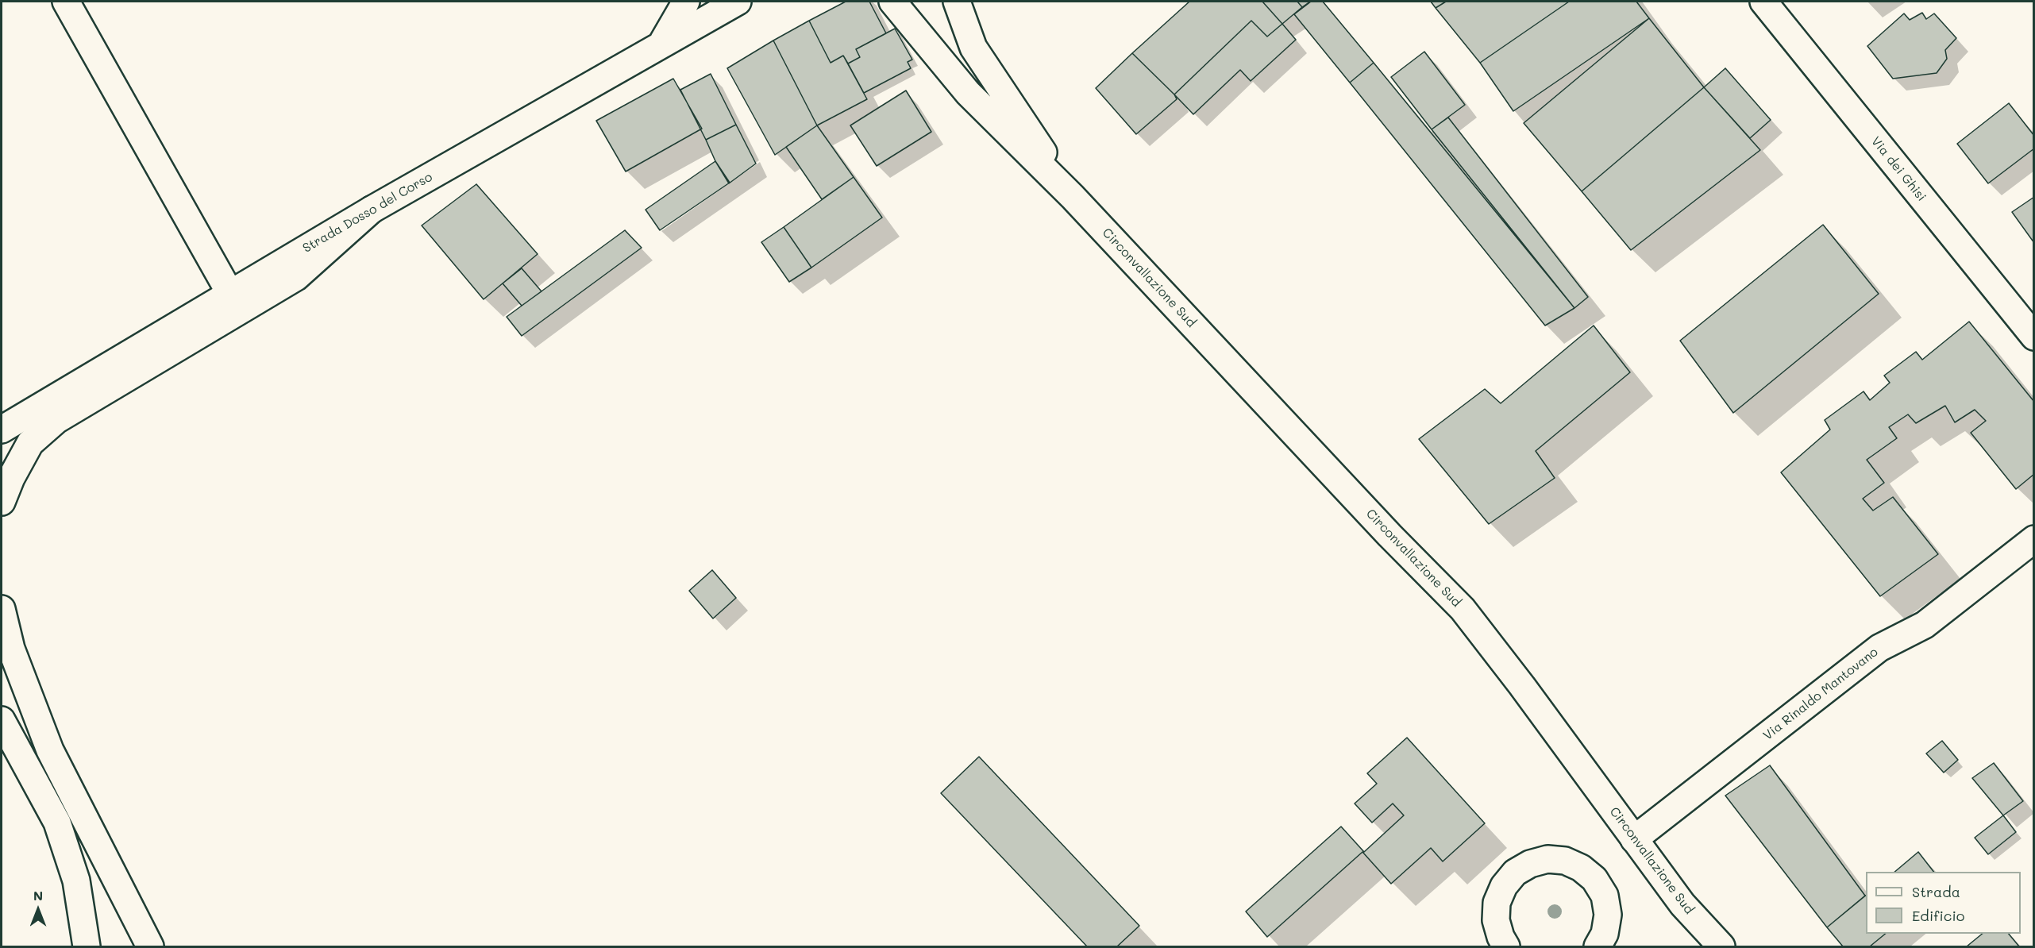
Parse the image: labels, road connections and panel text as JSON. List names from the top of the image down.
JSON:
{
  "streets": {
    "main road": [
      "Via dei Ghisi",
      "Strada Dosso del Corso",
      "Circonvallazione Sud",
      "Via Rinaldo Mantovano"
    ]
  },
  "crossings": [
    ["Circonvallazione Sud", "Via Rinaldo Mantovano"]
  ],
  "legend": ["Strada", "Edificio"],
  "north": "top"
}
